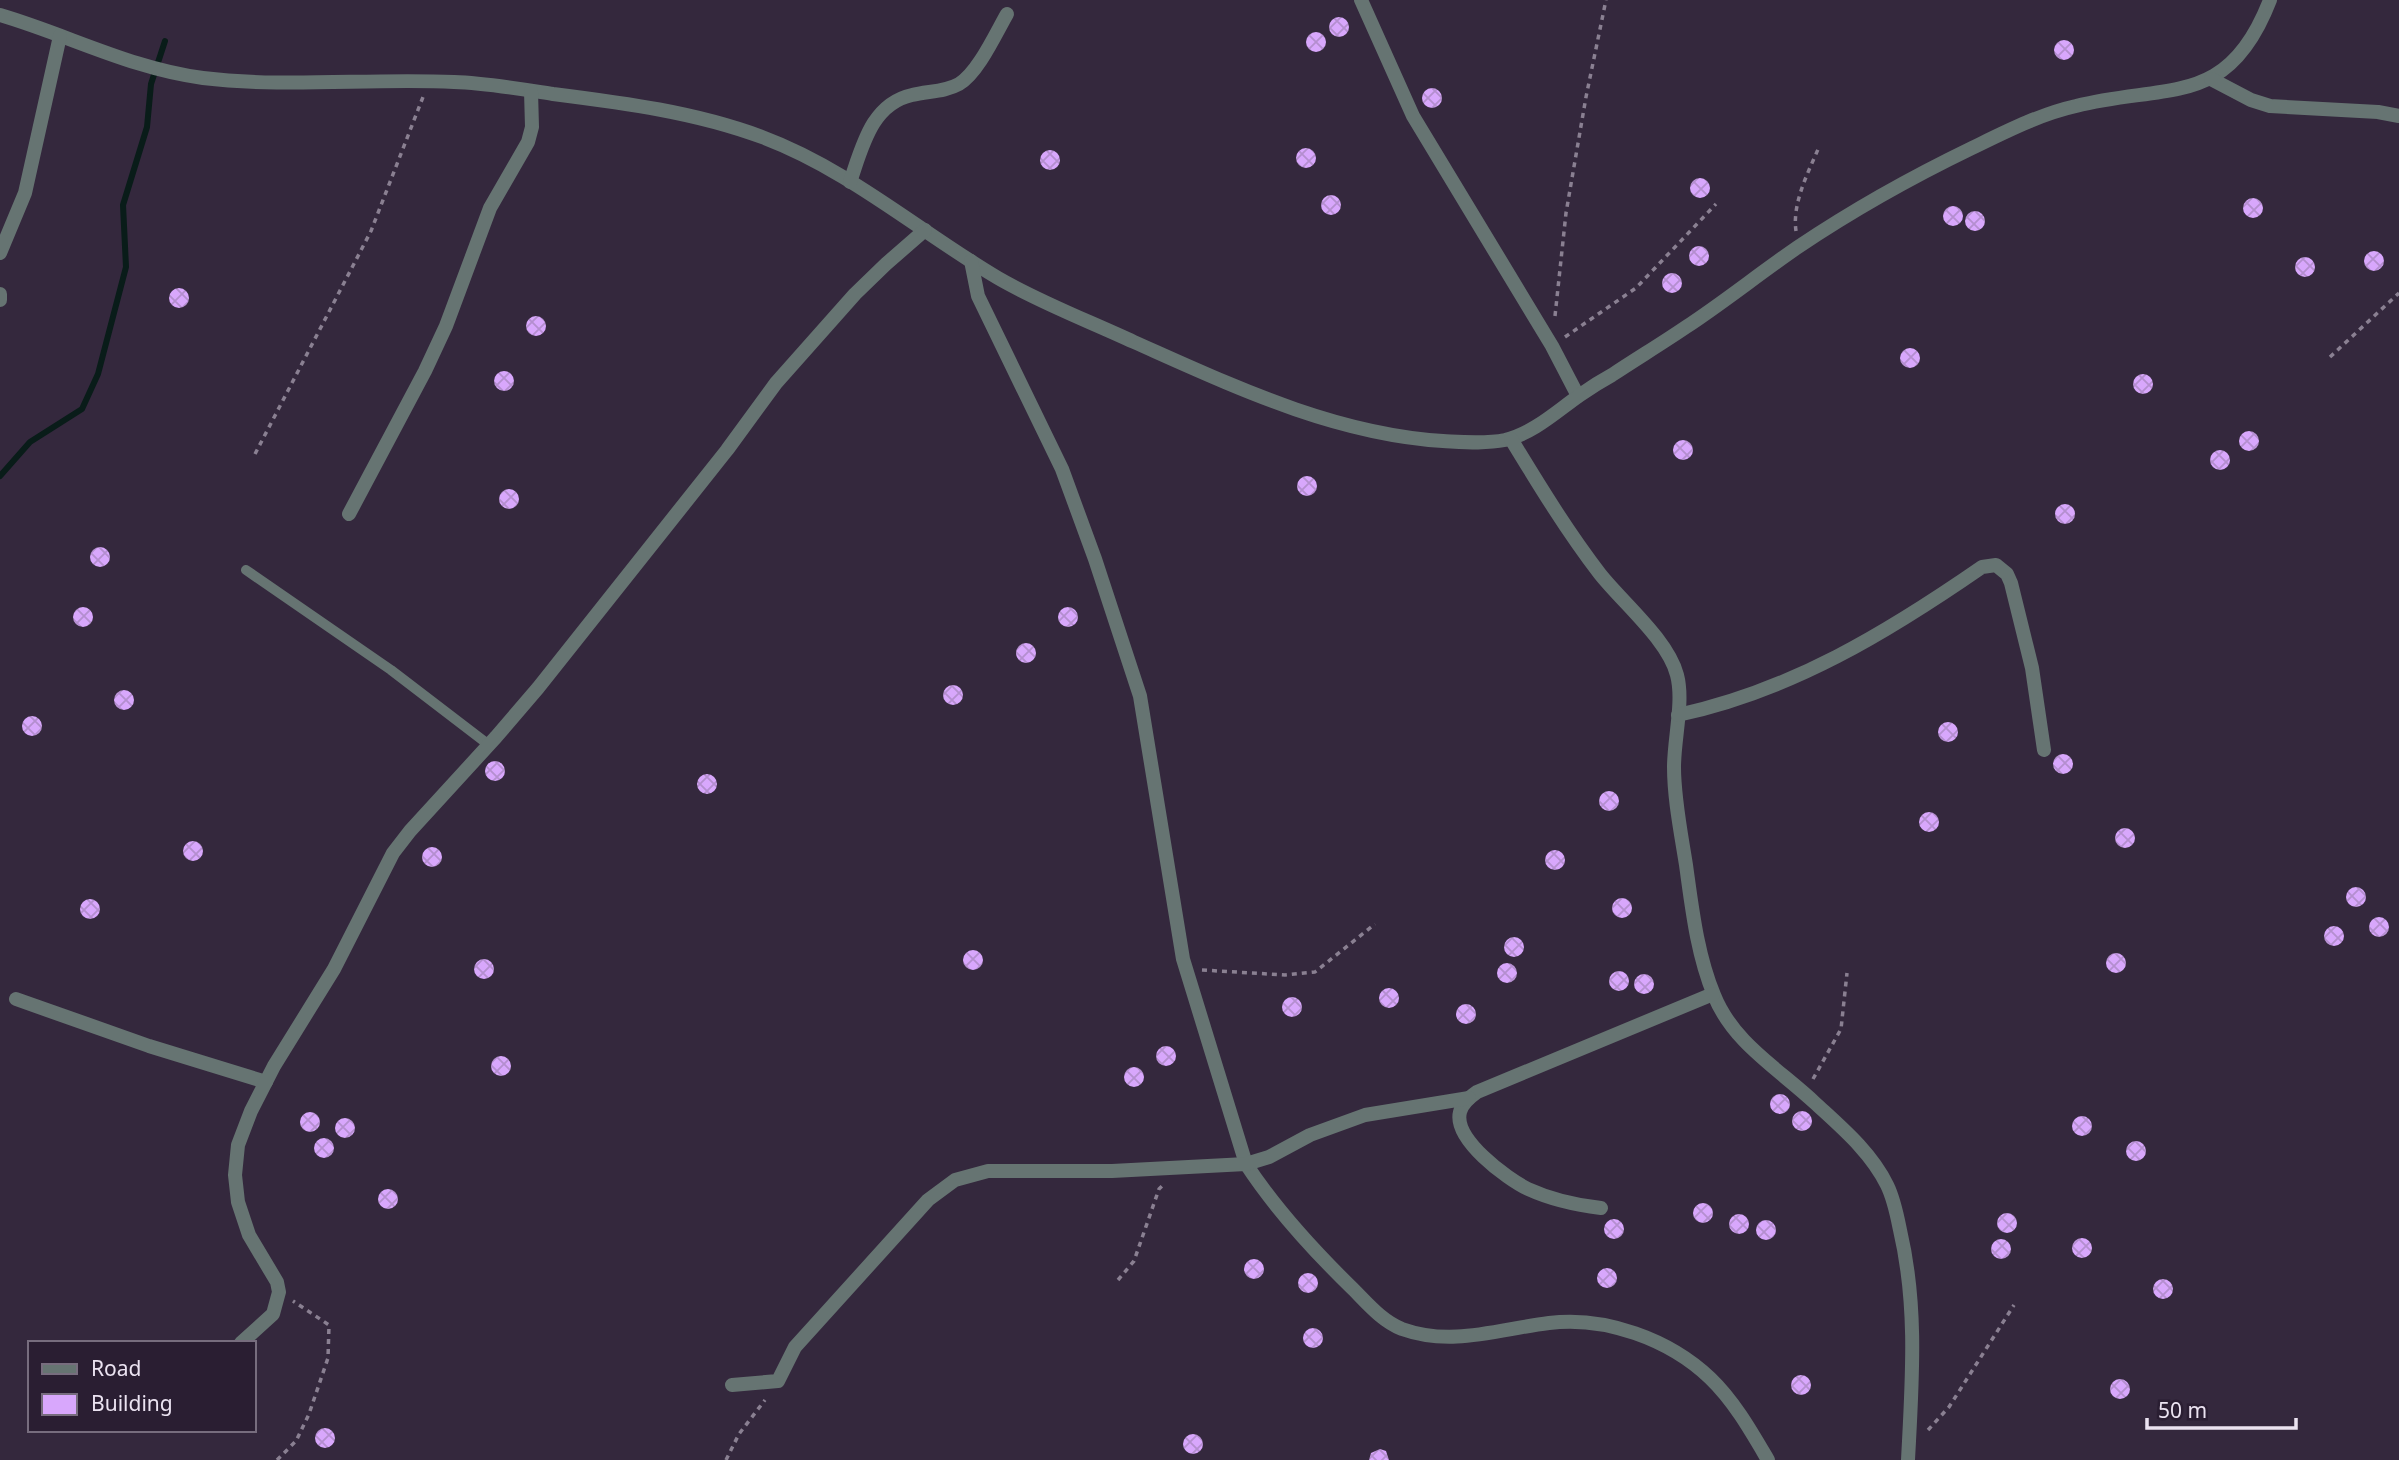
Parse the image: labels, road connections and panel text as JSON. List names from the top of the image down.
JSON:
{
  "legend": ["Road", "Building"],
  "scale_bar": "50 m"
}
